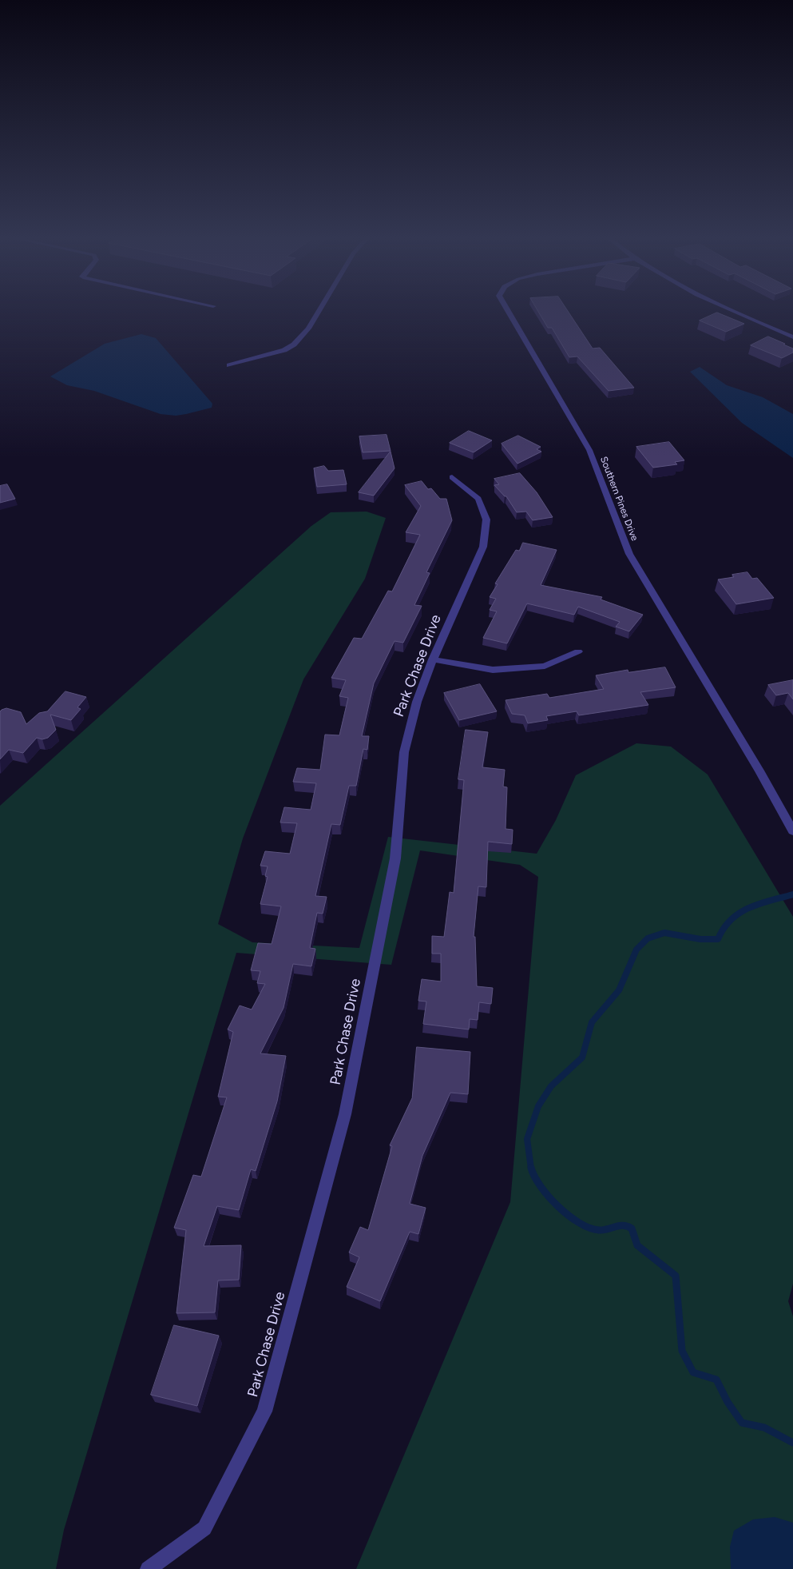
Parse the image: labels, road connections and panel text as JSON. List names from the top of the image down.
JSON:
{
  "streets": {
    "street": ["Southern Pines Drive", "Park Chase Drive"]
  }
}
